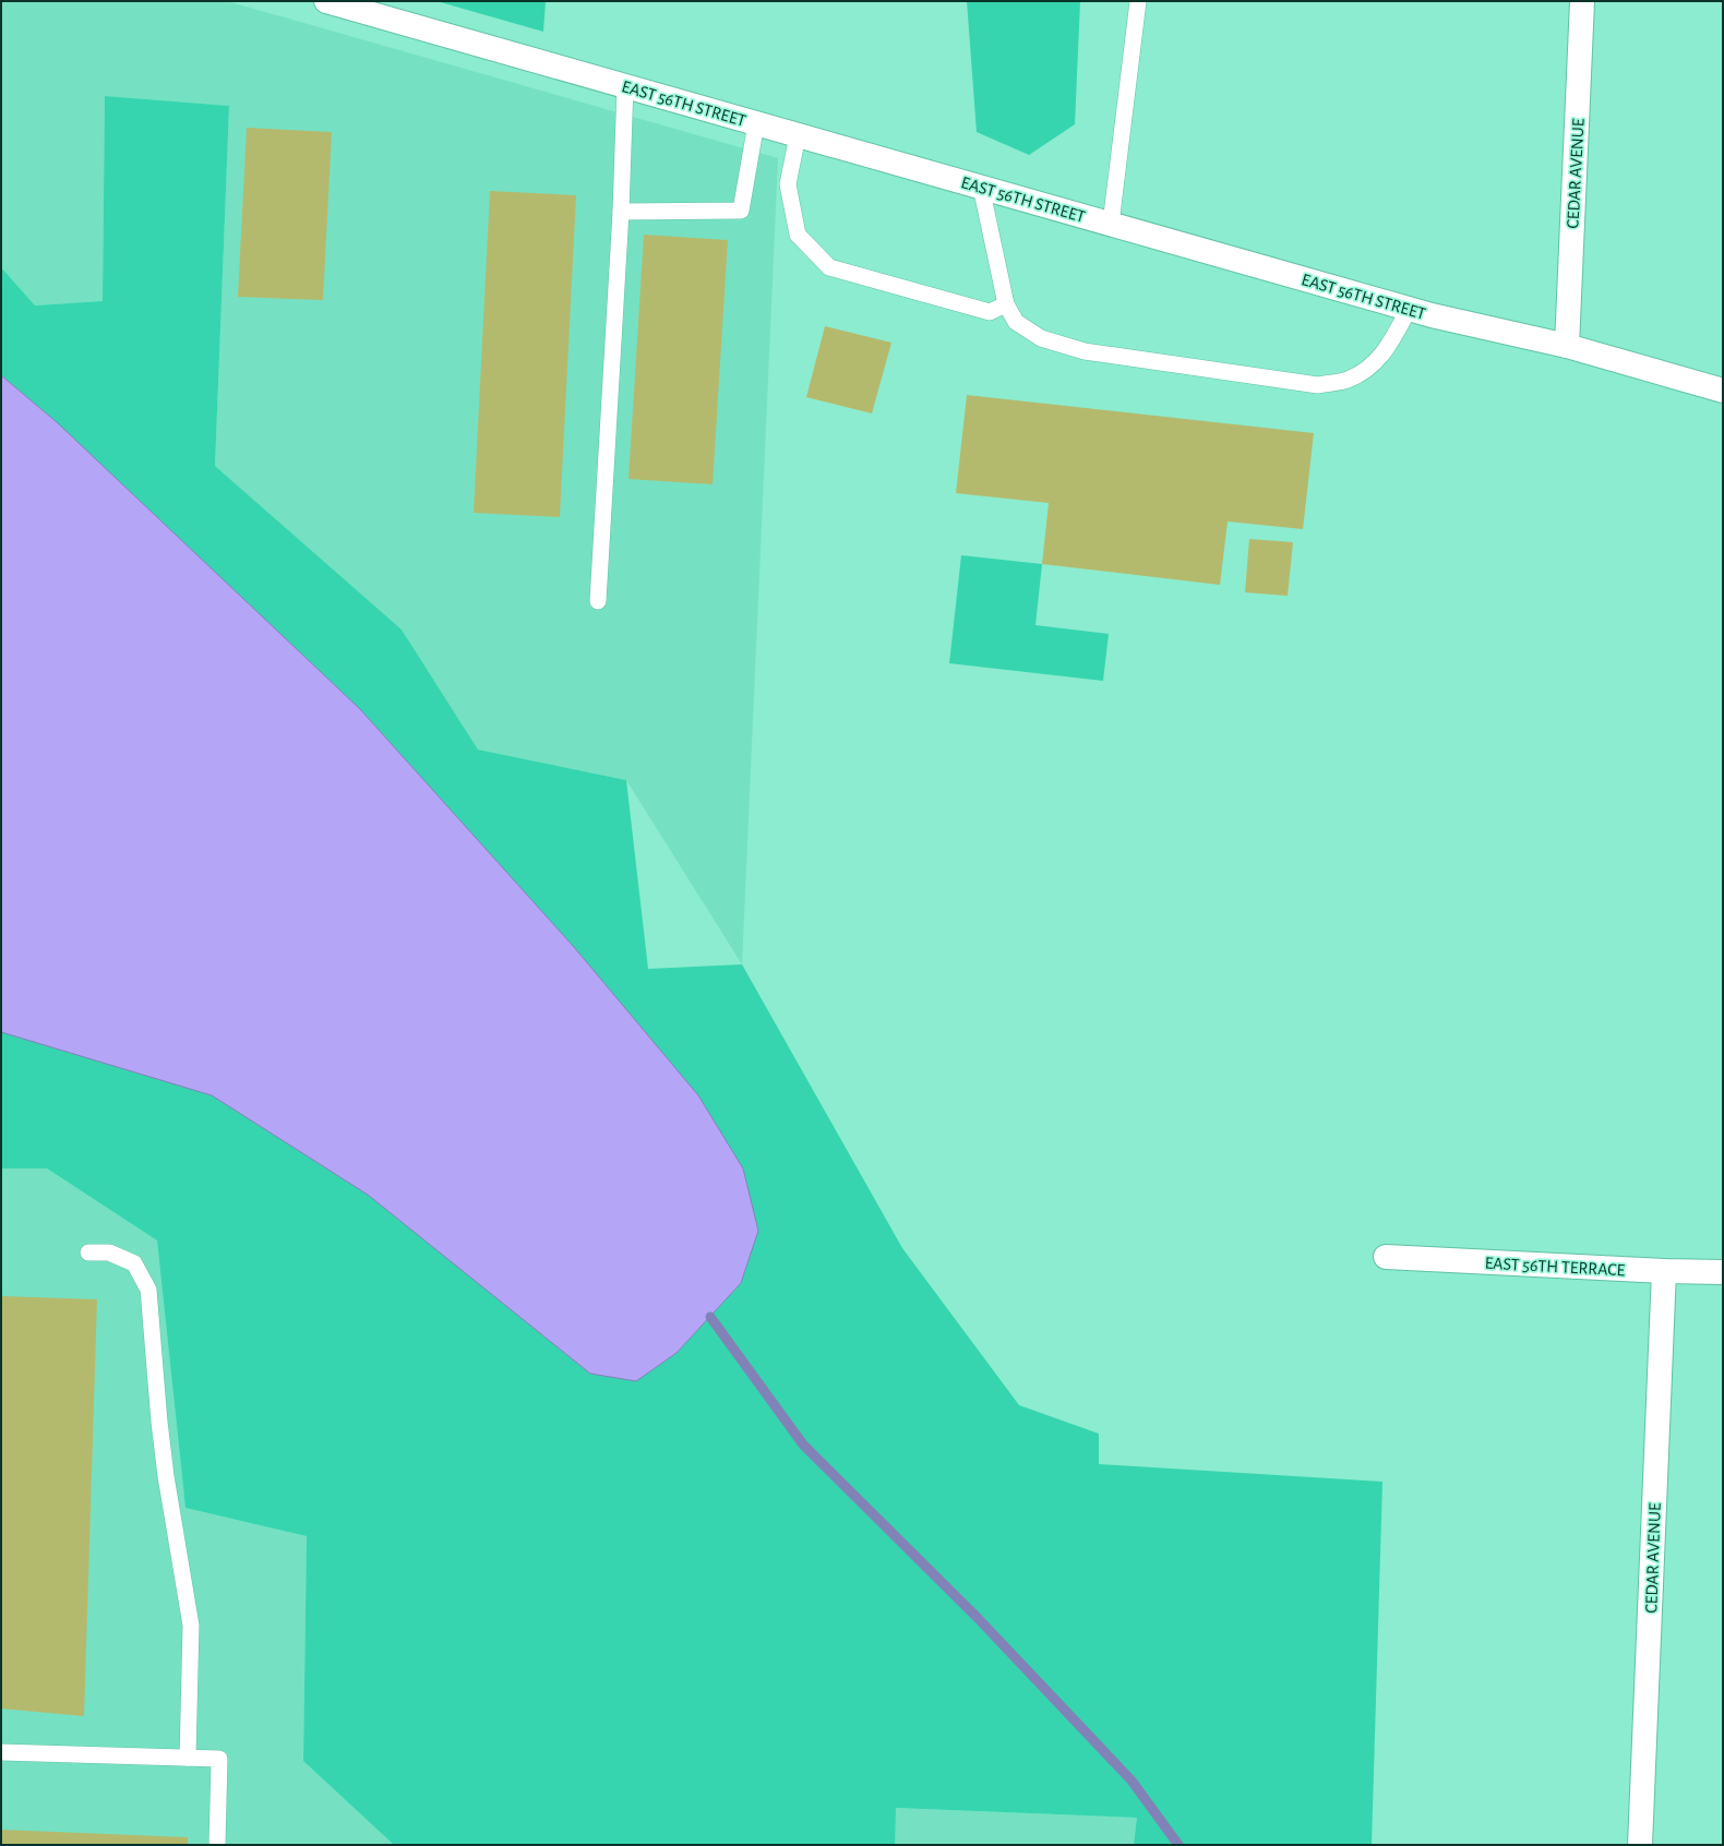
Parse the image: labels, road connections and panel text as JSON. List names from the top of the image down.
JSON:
{
  "streets": {
    "street": ["EAST 56TH STREET", "CEDAR AVENUE", "EAST 56TH TERRACE"]
  },
  "crossings": [
    ["EAST 56TH STREET", "CEDAR AVENUE"],
    ["CEDAR AVENUE", "EAST 56TH TERRACE"]
  ]
}
